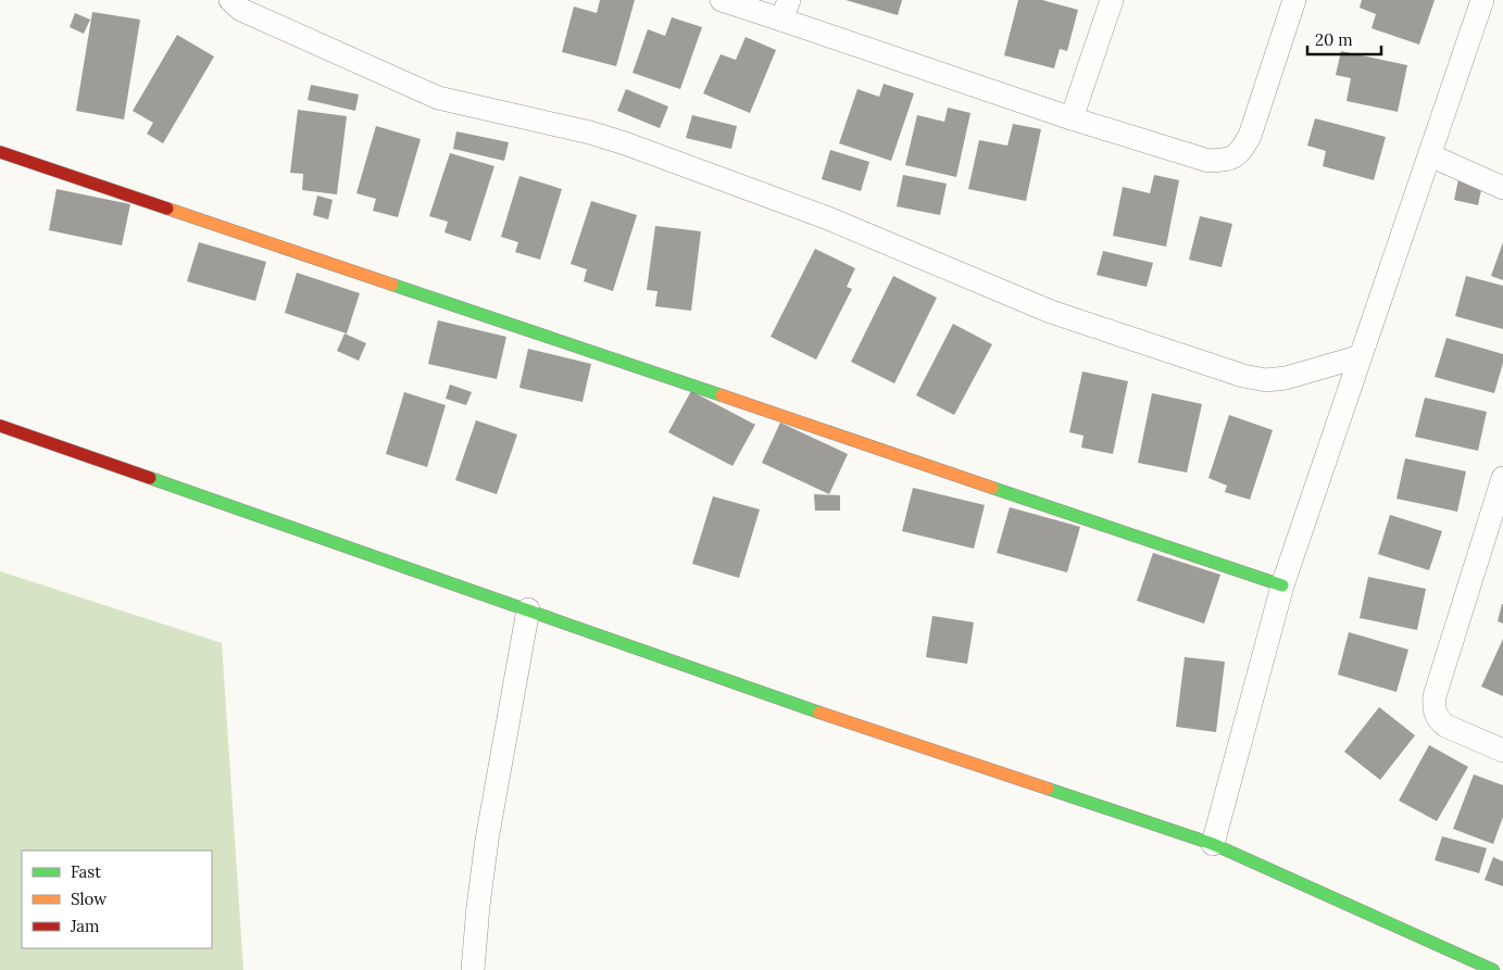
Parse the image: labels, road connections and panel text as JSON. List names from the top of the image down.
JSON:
{
  "legend": ["Fast", "Slow", "Jam"],
  "scale_bar": "20 m"
}
